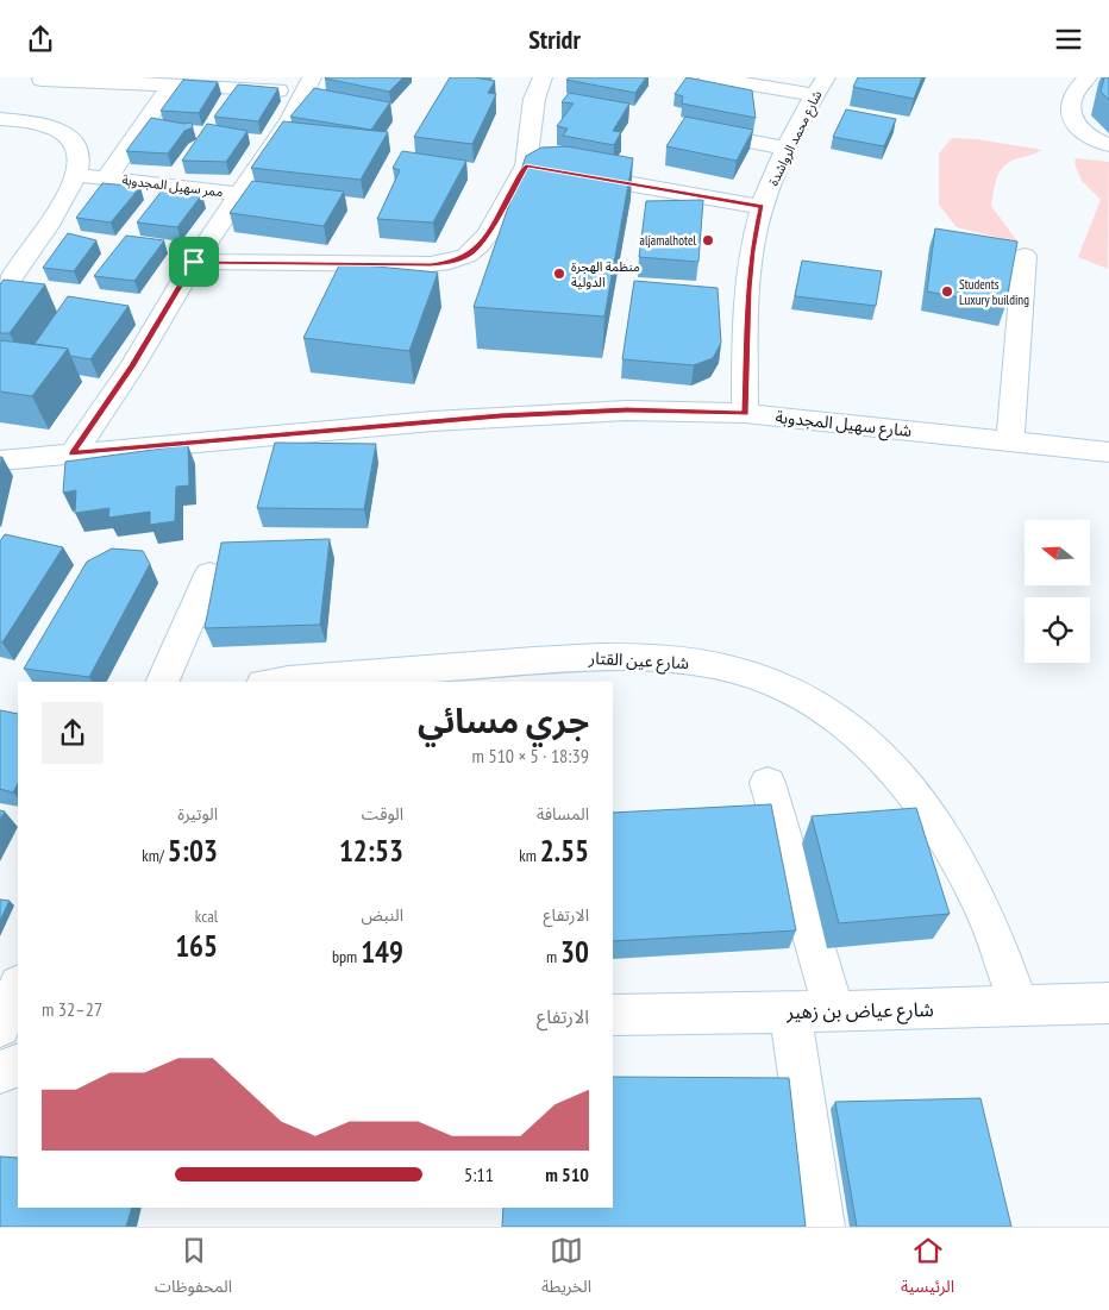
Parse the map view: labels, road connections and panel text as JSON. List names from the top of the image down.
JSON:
{
  "streets": {
    "street": [
      "شارع محمد الرواشدة",
      "ممر سهيل المجدوبة",
      "شارع سهيل المجدوبة",
      "شارع عين القتار",
      "شارع عياض بن زهير"
    ]
  },
  "crossings": [
    ["شارع محمد الرواشدة", "شارع سهيل المجدوبة"],
    ["شارع عين القتار", "شارع عياض بن زهير"]
  ],
  "places": ["aljamalhotel", "منظمة الهجرة الدولية", "Students Luxury building"],
  "north": "left",
  "page": {
    "header": "Stridr",
    "heading": ["جري مسائي", "18:39 · 5 × 510 m"],
    "stats": [
      ["المسافة", "2.55 km"],
      ["الوقت", "12:53"],
      ["الوتيرة", "5:03 /km"],
      ["الارتفاع", "30 m"],
      ["النبض", "149 bpm"],
      ["kcal", "165"]
    ],
    "chart": ["الارتفاع", "27–32 m"],
    "list": [
      {
        "name": "510 m",
        "note": "5:11"
      }
    ],
    "tabs": ["الرئيسية", "الخريطة", "المحفوظات"]
  }
}
